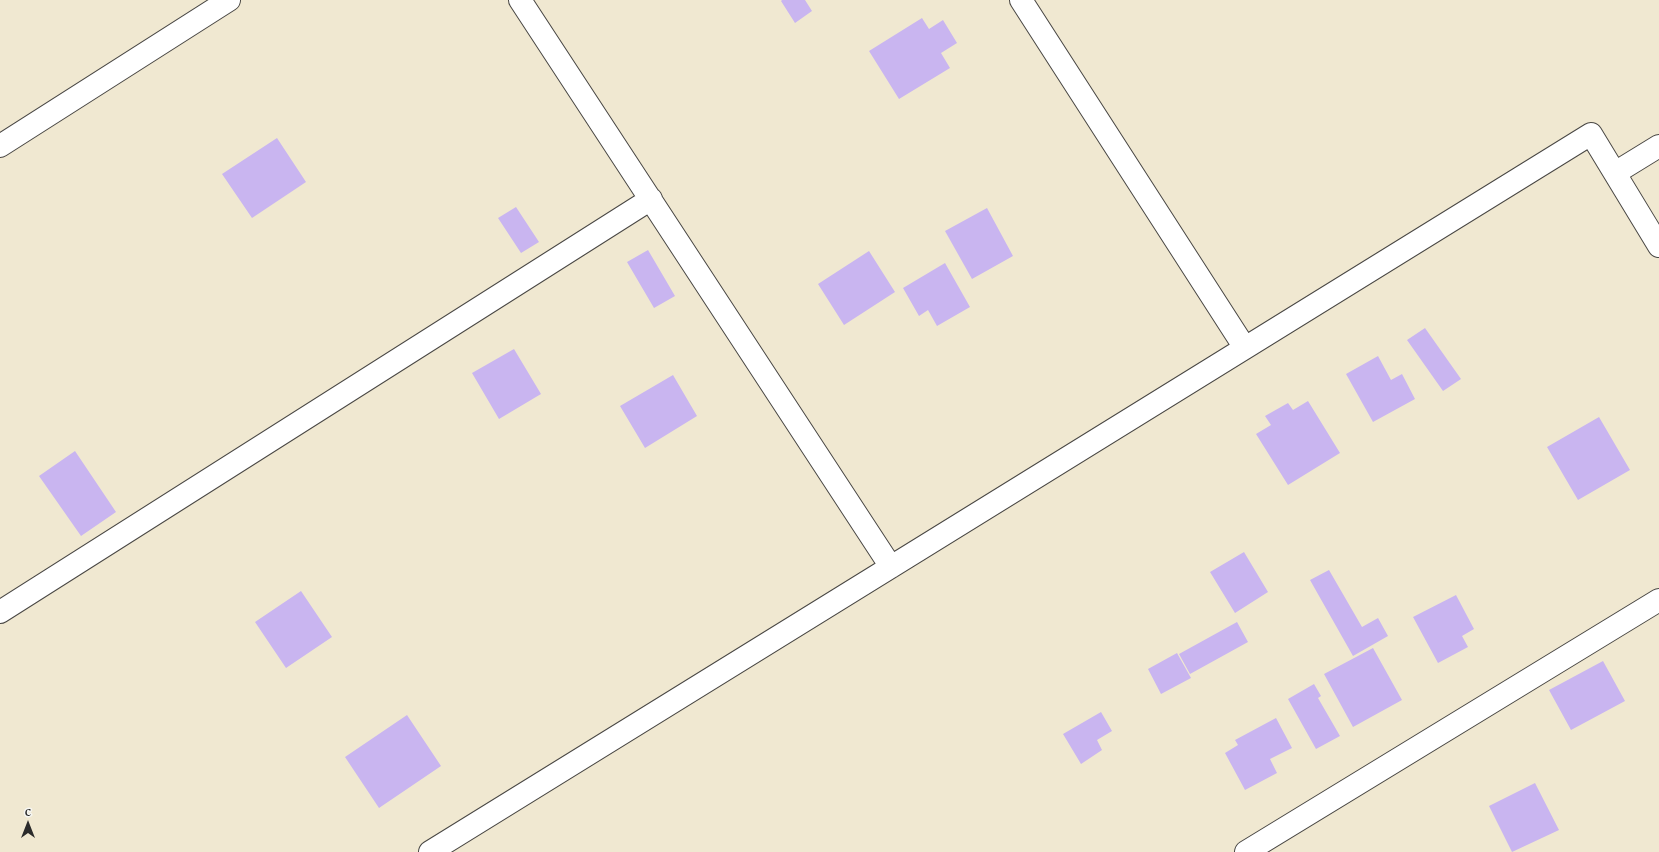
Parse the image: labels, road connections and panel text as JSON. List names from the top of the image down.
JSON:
{
  "north": "top"
}
